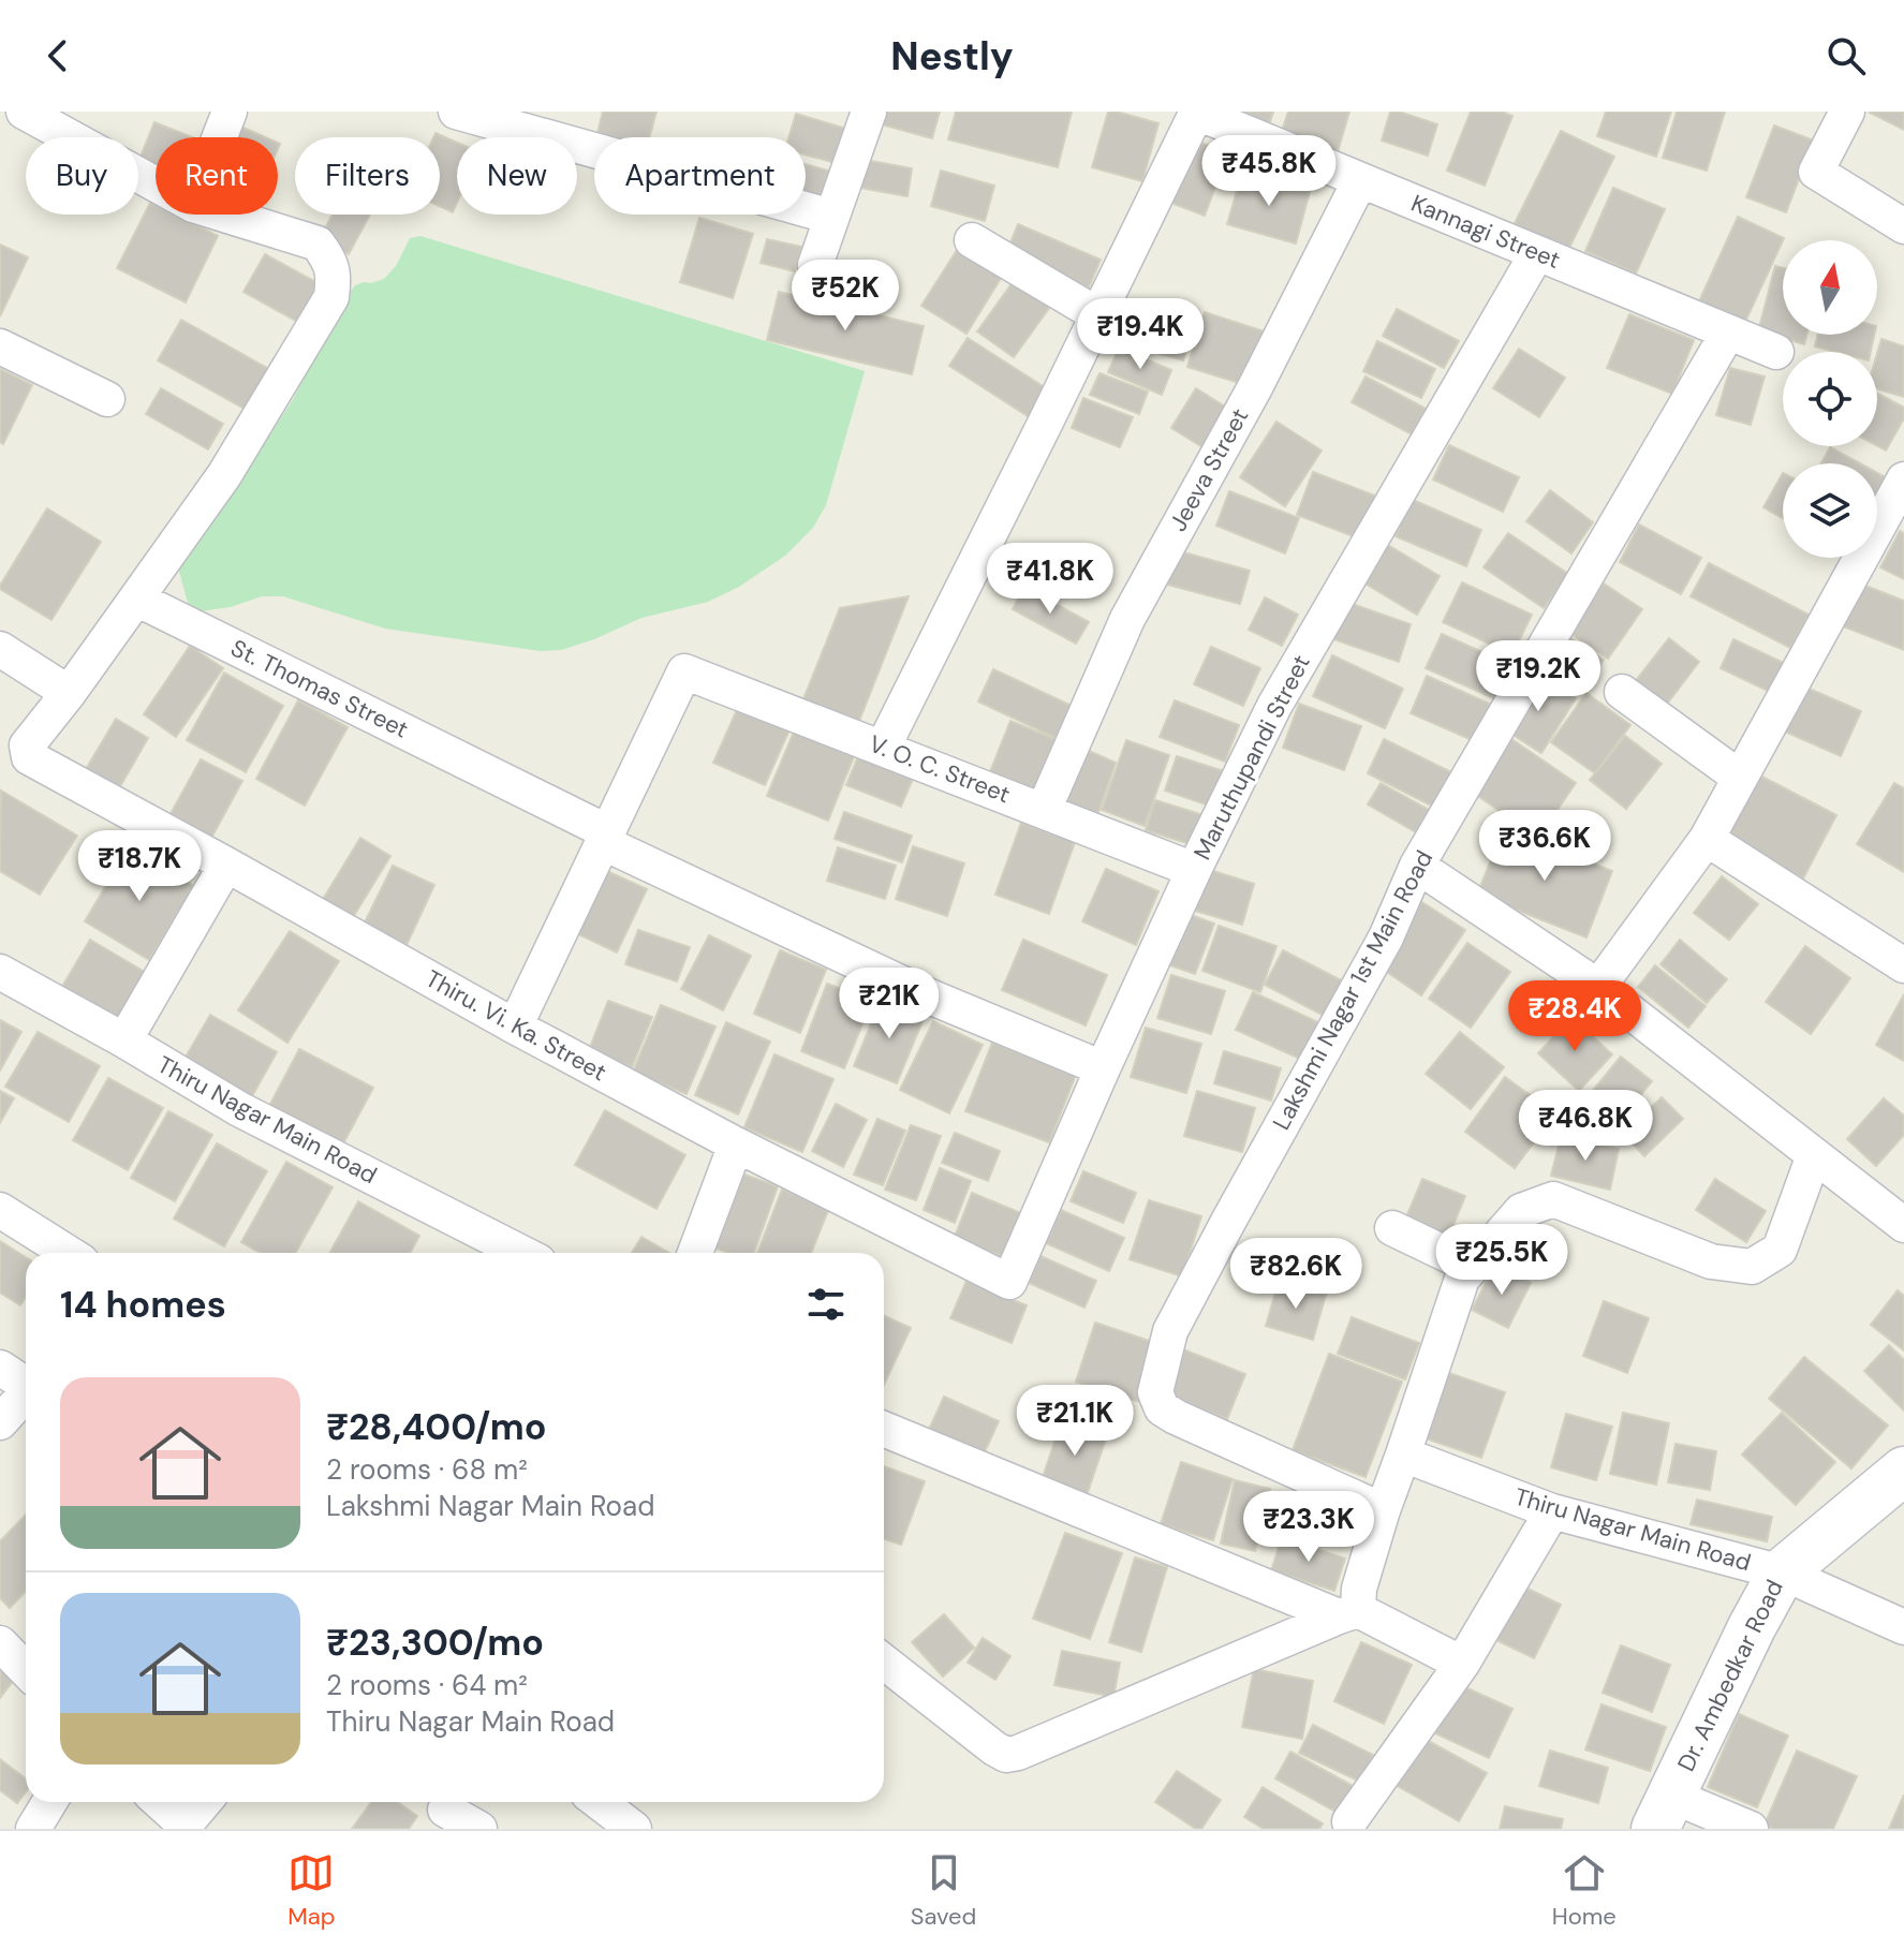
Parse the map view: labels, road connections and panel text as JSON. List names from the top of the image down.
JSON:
{
  "streets": {
    "street": [
      "Kannagi Street",
      "Jeeva Street",
      "St. Thomas Street",
      "Maruthupandi Street",
      "V. O. C. Street",
      "Lakshmi Nagar 1st Main Road",
      "Thiru. Vi. Ka. Street",
      "Thiru Nagar Main Road",
      "Dr. Ambedkar Road"
    ]
  },
  "crossings": [
    ["Kannagi Street", "Jeeva Street"],
    ["Kannagi Street", "Maruthupandi Street"],
    ["Kannagi Street", "Lakshmi Nagar 1st Main Road"],
    ["Jeeva Street", "V. O. C. Street"],
    ["St. Thomas Street", "Maruthupandi Street"],
    ["St. Thomas Street", "V. O. C. Street"],
    ["Maruthupandi Street", "V. O. C. Street"],
    ["Maruthupandi Street", "Thiru. Vi. Ka. Street"],
    ["Thiru Nagar Main Road", "Dr. Ambedkar Road"]
  ],
  "north": "top",
  "page": {
    "header": "Nestly",
    "price": [
      "₹45.8K",
      "₹52K",
      "₹19.4K",
      "₹41.8K",
      "₹19.2K",
      "₹36.6K",
      "₹18.7K",
      "₹21K",
      "₹28.4K",
      "₹46.8K",
      "₹25.5K",
      "₹82.6K",
      "₹21.1K",
      "₹23.3K"
    ],
    "chip": [
      "Buy",
      "Rent",
      "Filters",
      "New",
      "Apartment"
    ],
    "heading": "14 homes",
    "list": [
      {
        "name": "₹28,400/mo",
        "note": "2 rooms · 68 m² · Lakshmi Nagar Main Road"
      },
      {
        "name": "₹23,300/mo",
        "note": "2 rooms · 64 m² · Thiru Nagar Main Road"
      }
    ],
    "tabs": ["Map", "Saved", "Home"]
  }
}
